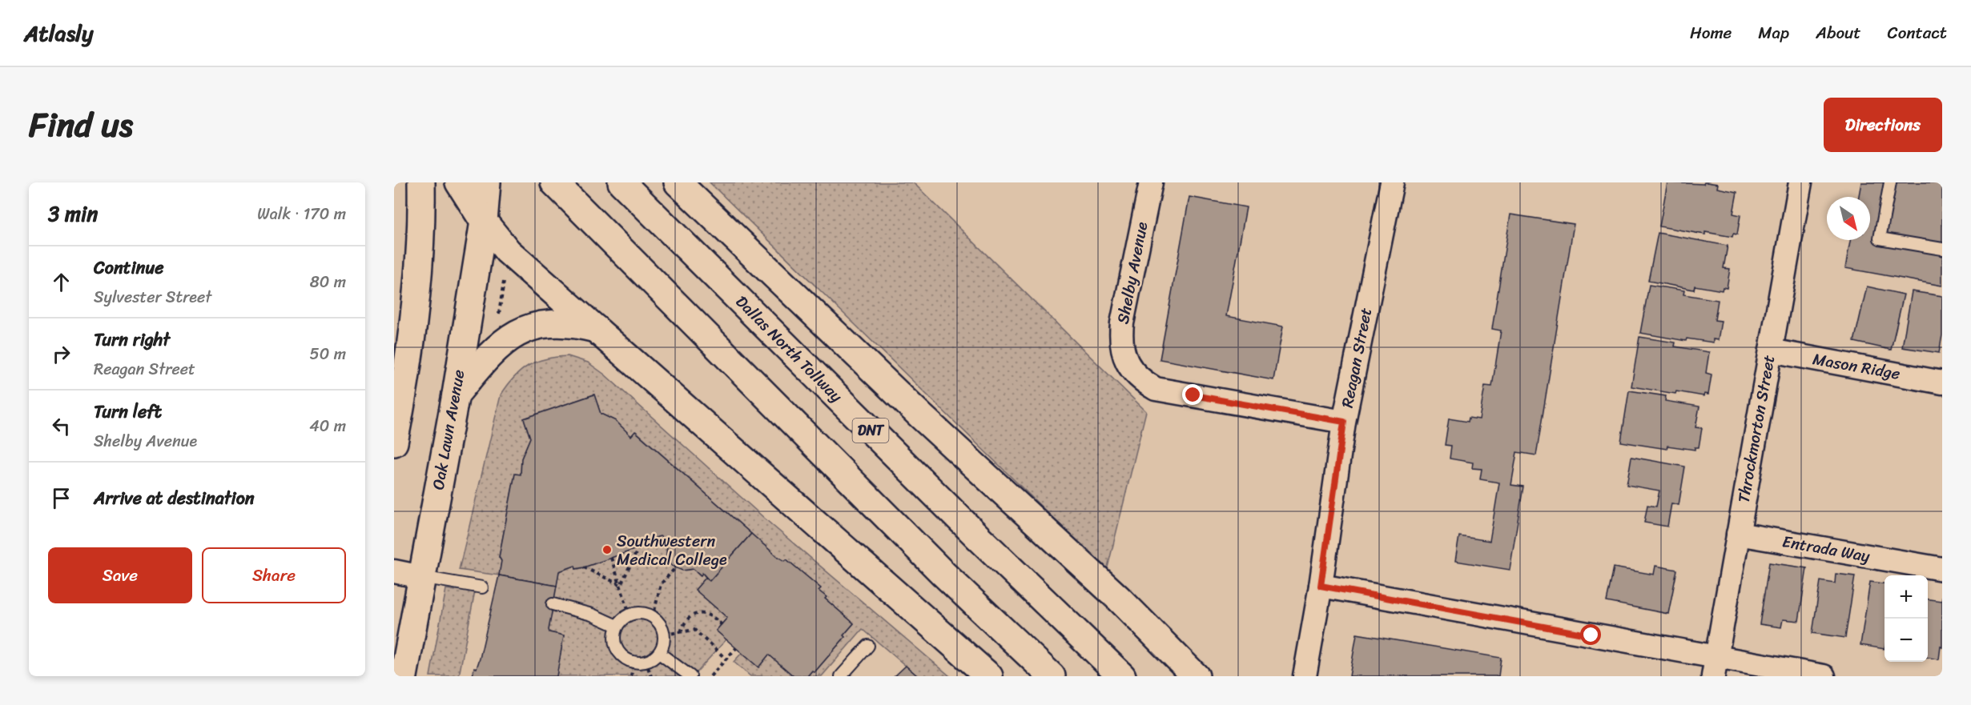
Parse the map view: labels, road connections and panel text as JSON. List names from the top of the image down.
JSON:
{
  "streets": {
    "main road": ["Dallas North Tollway", "Oak Lawn Avenue", "DNT"],
    "street": [
      "Shelby Avenue",
      "Reagan Street",
      "Mason Ridge",
      "Throckmorton Street",
      "Entrada Way"
    ]
  },
  "crossings": [
    ["Shelby Avenue", "Reagan Street"],
    ["Mason Ridge", "Throckmorton Street"],
    ["Throckmorton Street", "Entrada Way"]
  ],
  "places": ["Southwestern Medical College"],
  "north": "bottom right",
  "page": {
    "header": "Atlasly",
    "nav": [
      "Home",
      "Map",
      "About",
      "Contact"
    ],
    "title": "Find us",
    "buttons": [
      "Directions",
      ["Save", "Share"]
    ],
    "heading": ["3 min", "Walk · 170 m"],
    "list": [
      ["Continue", "Sylvester Street", "80 m"],
      ["Turn right", "Reagan Street", "50 m"],
      ["Turn left", "Shelby Avenue", "40 m"],
      "Arrive at destination"
    ],
    "map_buttons": ["+", "−"]
  }
}
